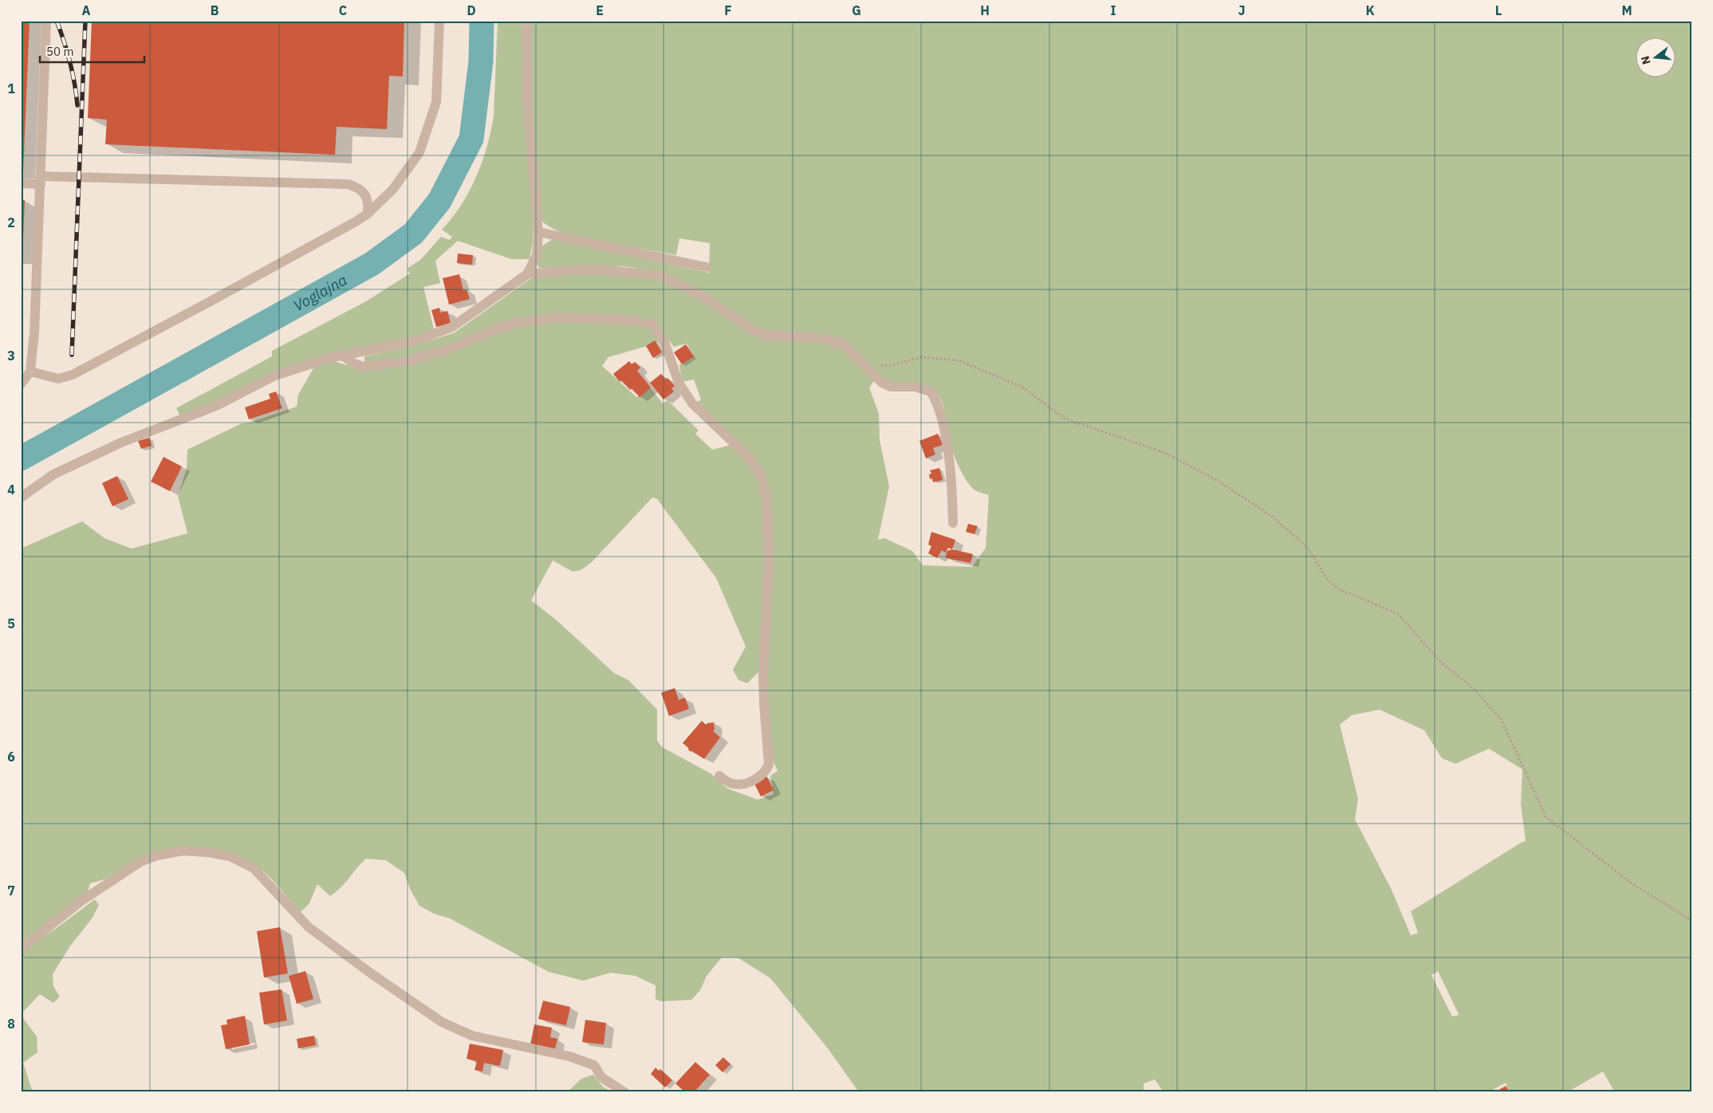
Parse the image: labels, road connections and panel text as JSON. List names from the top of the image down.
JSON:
{
  "water": ["Voglajna"],
  "scale_bar": "50 m",
  "north": "left",
  "grid": {
    "columns": [
      "A",
      "B",
      "C",
      "D",
      "E",
      "F",
      "G",
      "H",
      "I",
      "J",
      "K",
      "L",
      "M"
    ],
    "rows": [
      "1",
      "2",
      "3",
      "4",
      "5",
      "6",
      "7",
      "8"
    ]
  }
}
